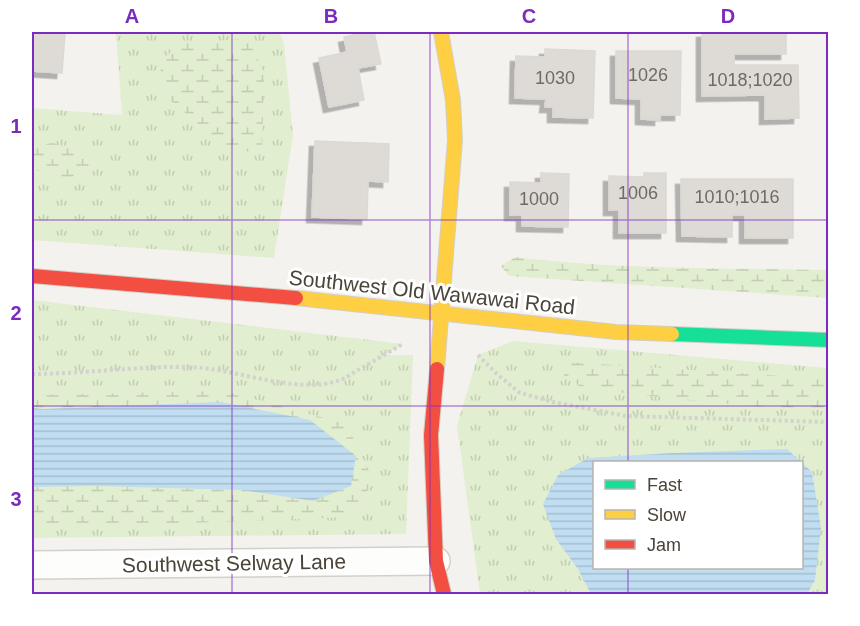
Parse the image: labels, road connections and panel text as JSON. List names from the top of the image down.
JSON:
{
  "streets": {
    "main road": ["Southwest Old Wawawai Road"],
    "street": ["Southwest Selway Lane"]
  },
  "house_numbers": [
    "1026",
    "1030",
    "1018;1020",
    "1006",
    "1010;1016",
    "1000"
  ],
  "legend": ["Fast", "Slow", "Jam"],
  "grid": {
    "columns": [
      "A",
      "B",
      "C",
      "D"
    ],
    "rows": ["1", "2", "3"]
  }
}
